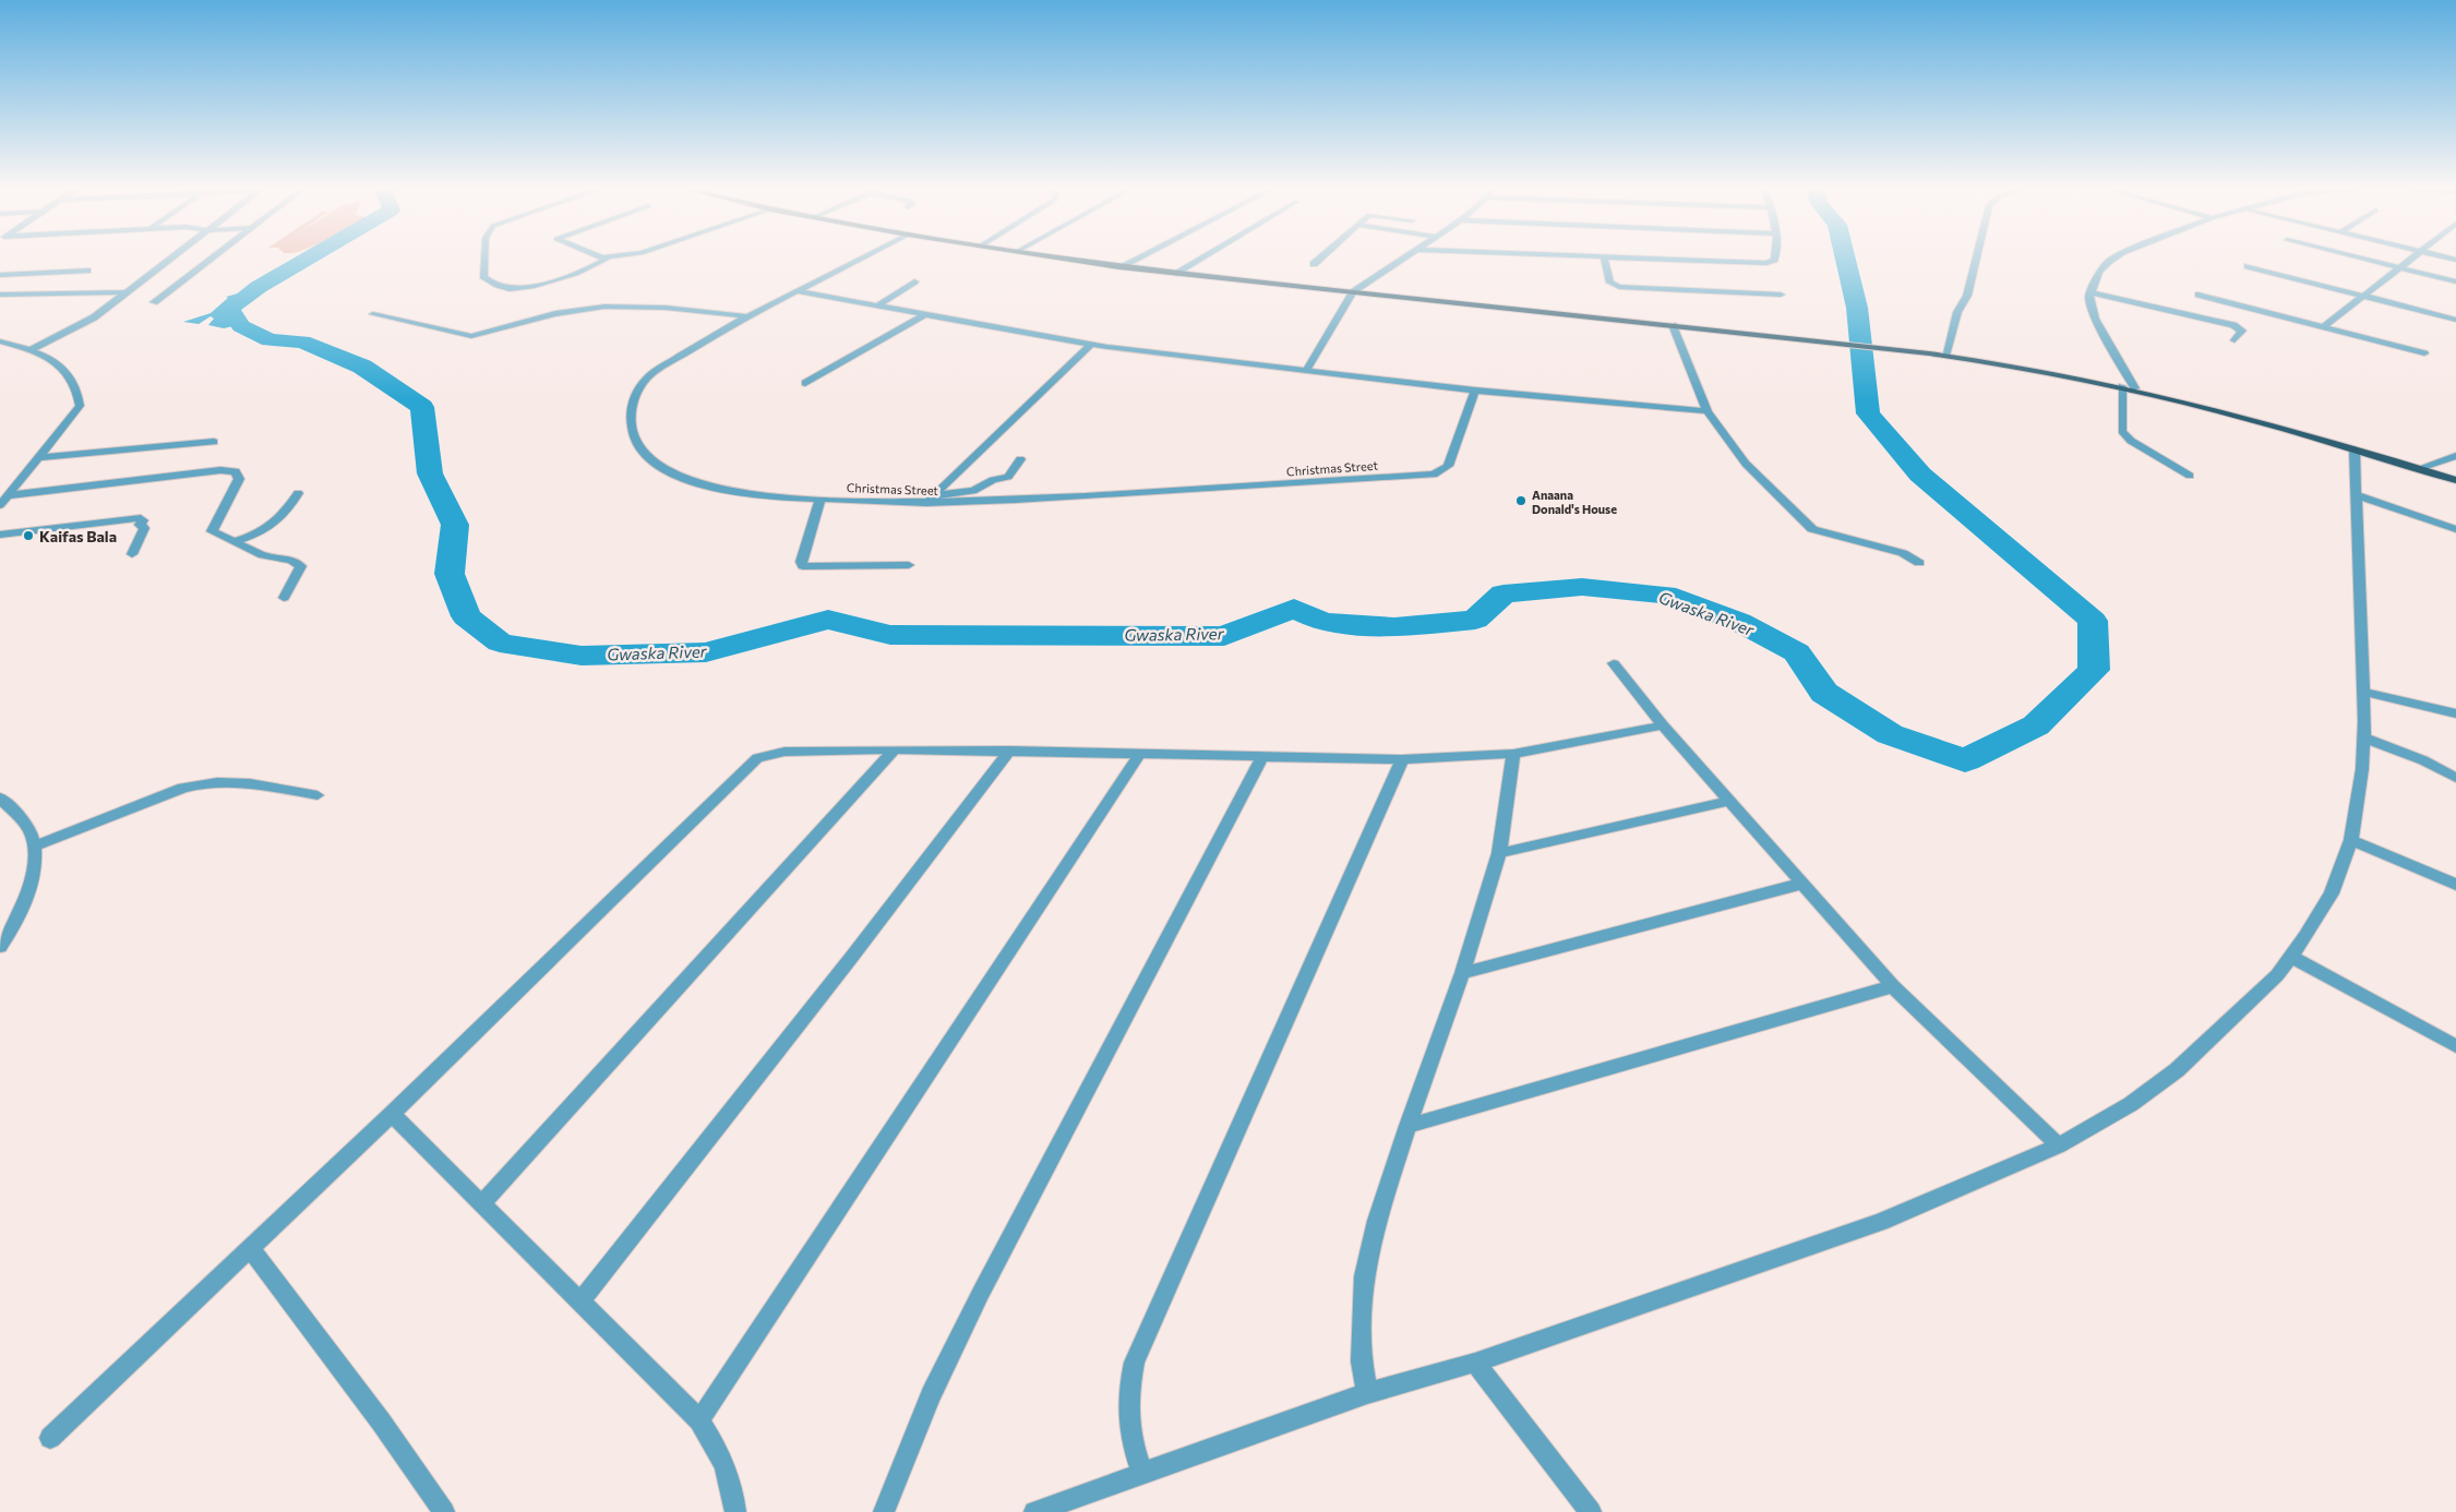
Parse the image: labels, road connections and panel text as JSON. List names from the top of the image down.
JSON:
{
  "streets": {
    "street": ["Christmas Street"]
  },
  "water": ["Gwaska River"],
  "places": ["Anaana Donald's House", "Kaifas Bala"]
}
